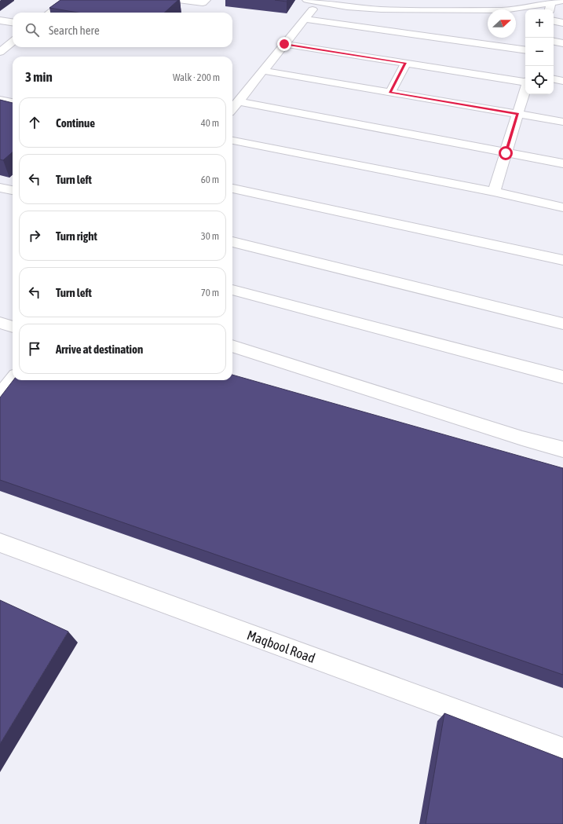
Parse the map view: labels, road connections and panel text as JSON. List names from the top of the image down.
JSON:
{
  "streets": {
    "street": ["Maqbool Road"]
  },
  "north": "right",
  "page": {
    "map_buttons": ["+", "−"],
    "search": "Search here",
    "heading": ["3 min", "Walk · 200 m"],
    "list": [
      ["Continue", "40 m"],
      ["Turn left", "60 m"],
      ["Turn right", "30 m"],
      ["Turn left", "70 m"],
      "Arrive at destination"
    ]
  }
}
